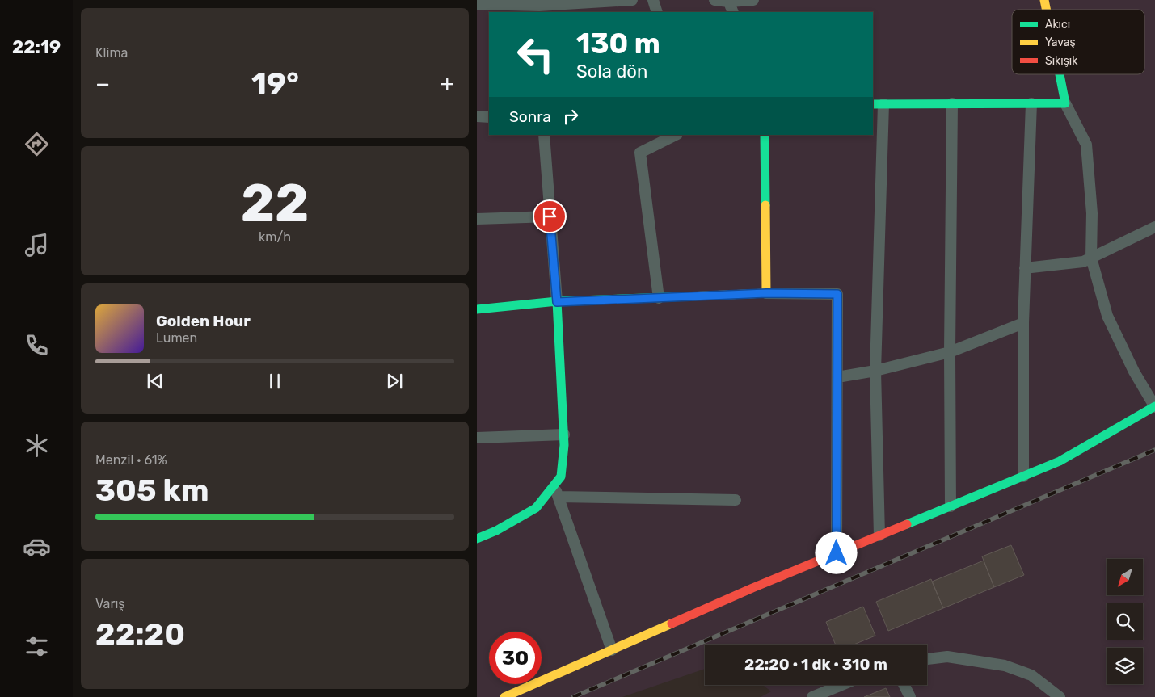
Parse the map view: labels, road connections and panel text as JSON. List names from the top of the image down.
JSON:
{
  "legend": ["Akıcı", "Yavaş", "Sıkışık"],
  "north": "bottom left",
  "page": {
    "tabs": "22:19",
    "tile": [
      "Klima",
      ["22", "km/h"],
      ["Menzil · 61%", "305 km"],
      ["Varış", "22:20"]
    ],
    "turn": ["130 m", "Sola dön"],
    "heat": ["−", "19°", "+"],
    "then": "Sonra",
    "song": ["Golden Hour", "Lumen"],
    "limit": "30",
    "trip": "22:20 · 1 dk · 310 m"
  }
}
